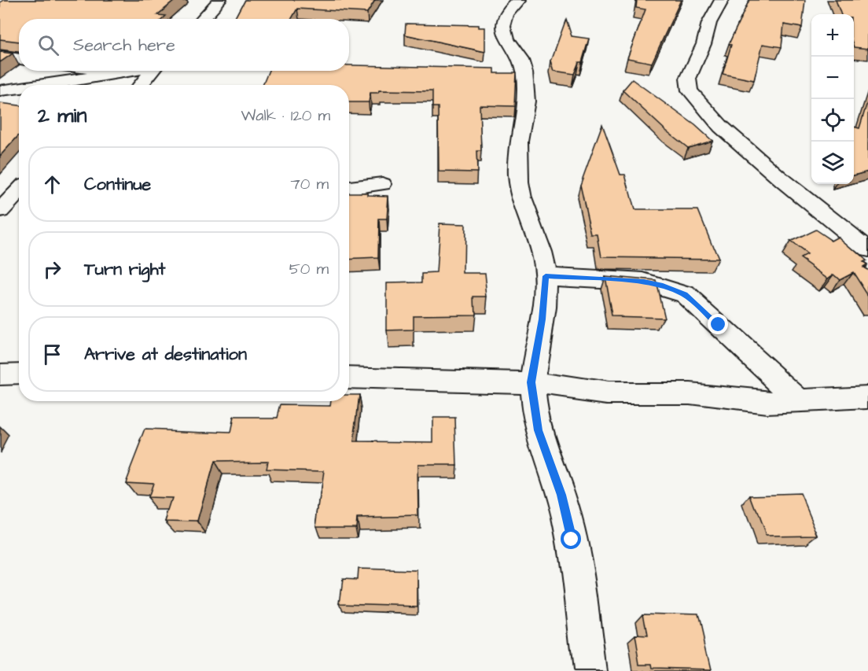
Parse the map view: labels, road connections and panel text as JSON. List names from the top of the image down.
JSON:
{
  "page": {
    "map_buttons": ["+", "−"],
    "search": "Search here",
    "heading": ["2 min", "Walk · 120 m"],
    "list": [
      ["Continue", "70 m"],
      ["Turn right", "50 m"],
      "Arrive at destination"
    ]
  }
}
